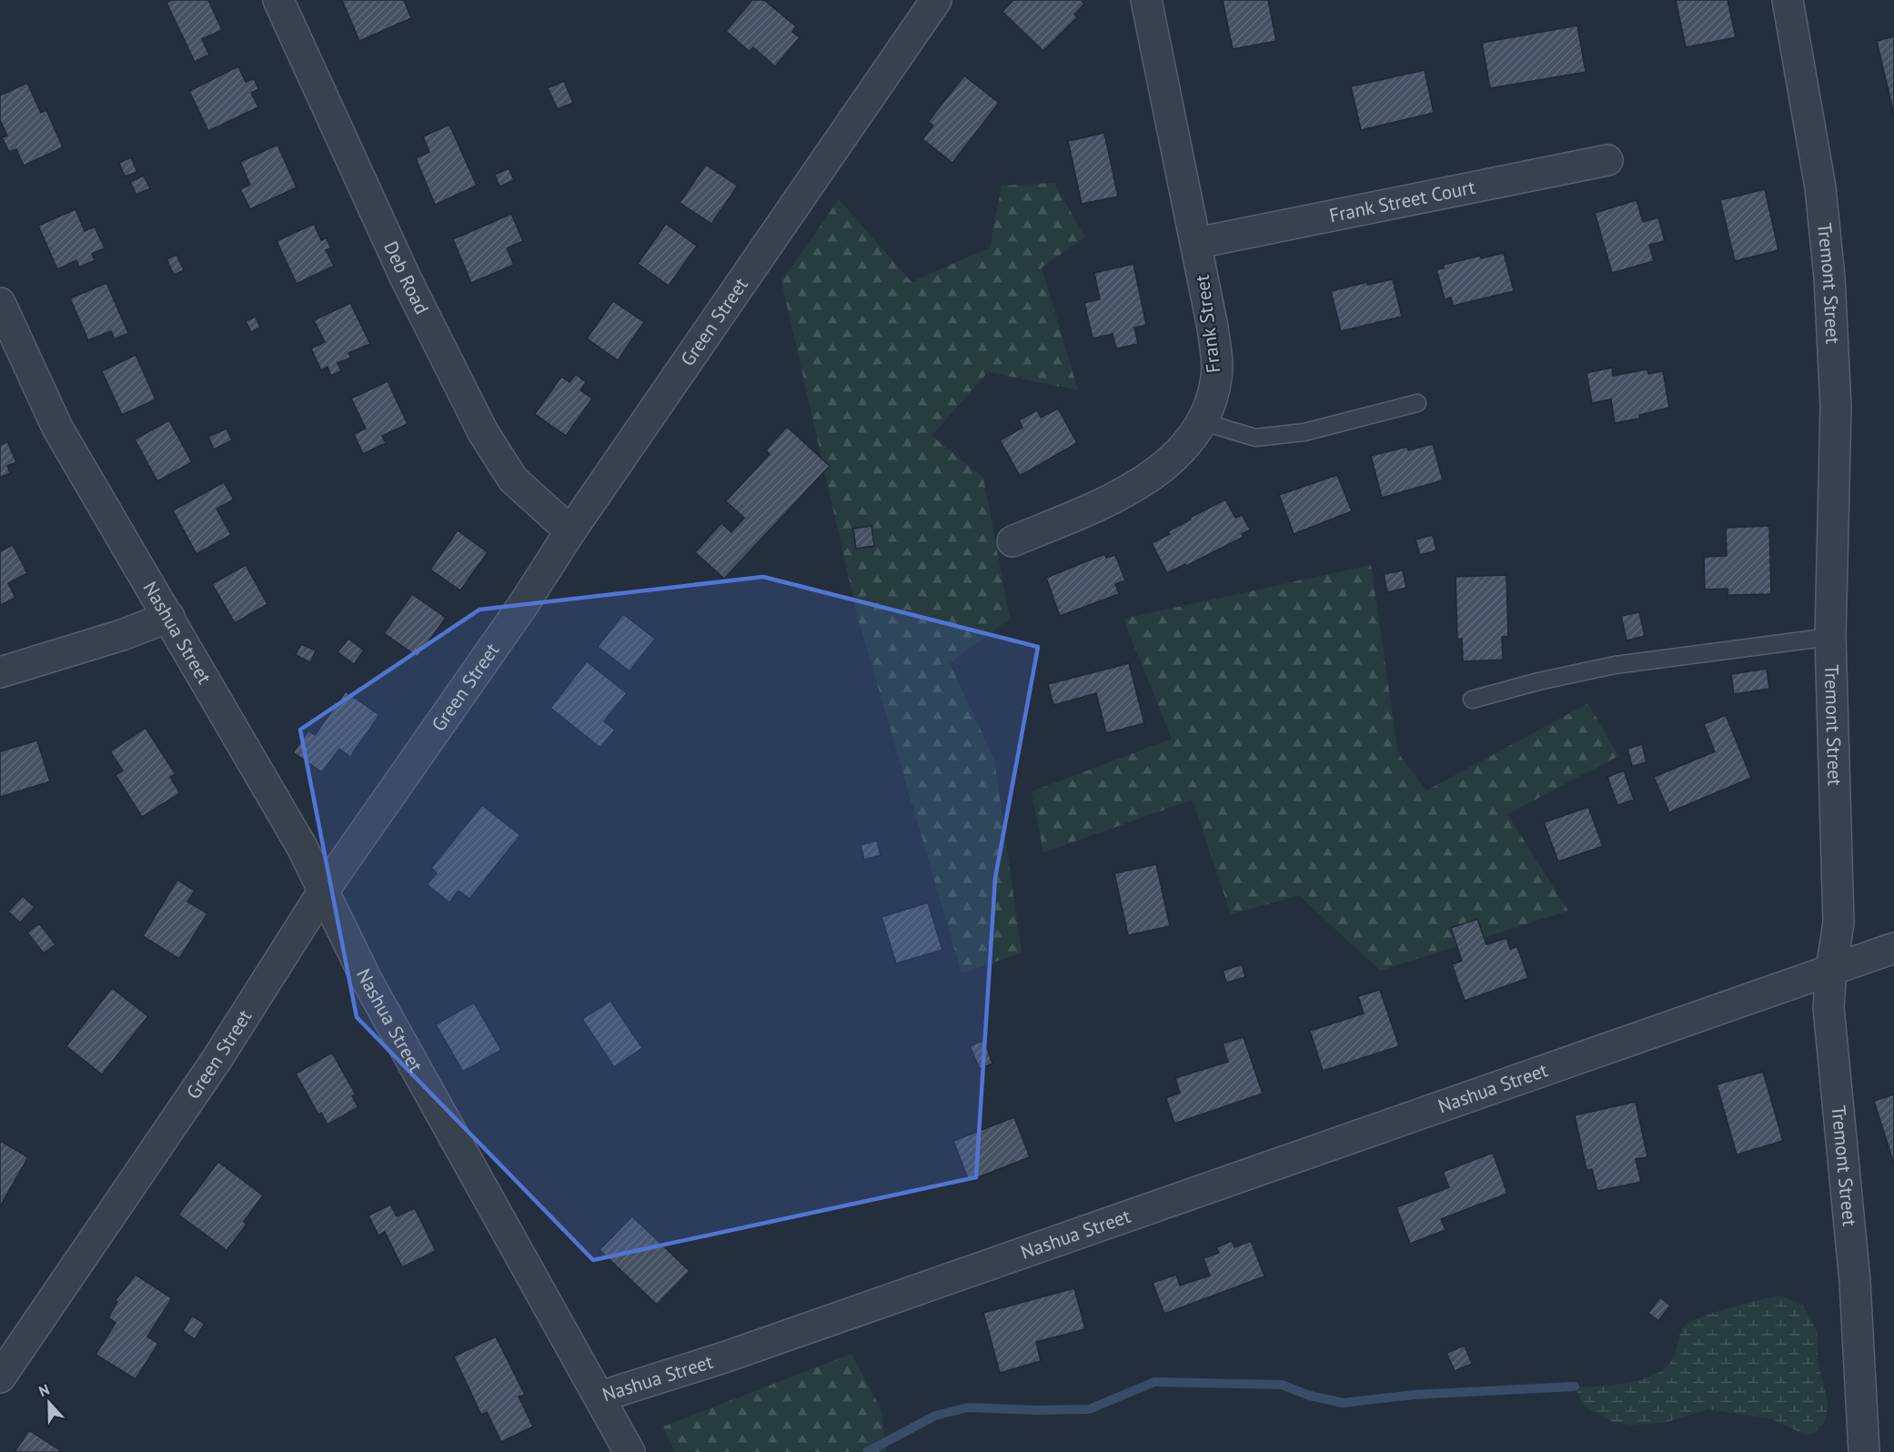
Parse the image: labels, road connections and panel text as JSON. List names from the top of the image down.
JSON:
{
  "streets": {
    "street": [
      "Frank Street Court",
      "Deb Road",
      "Tremont Street",
      "Green Street",
      "Frank Street",
      "Nashua Street"
    ]
  },
  "crossings": [
    ["Frank Street Court", "Frank Street"],
    ["Deb Road", "Green Street"],
    ["Tremont Street", "Nashua Street"],
    ["Green Street", "Nashua Street"]
  ],
  "north": "top"
}
